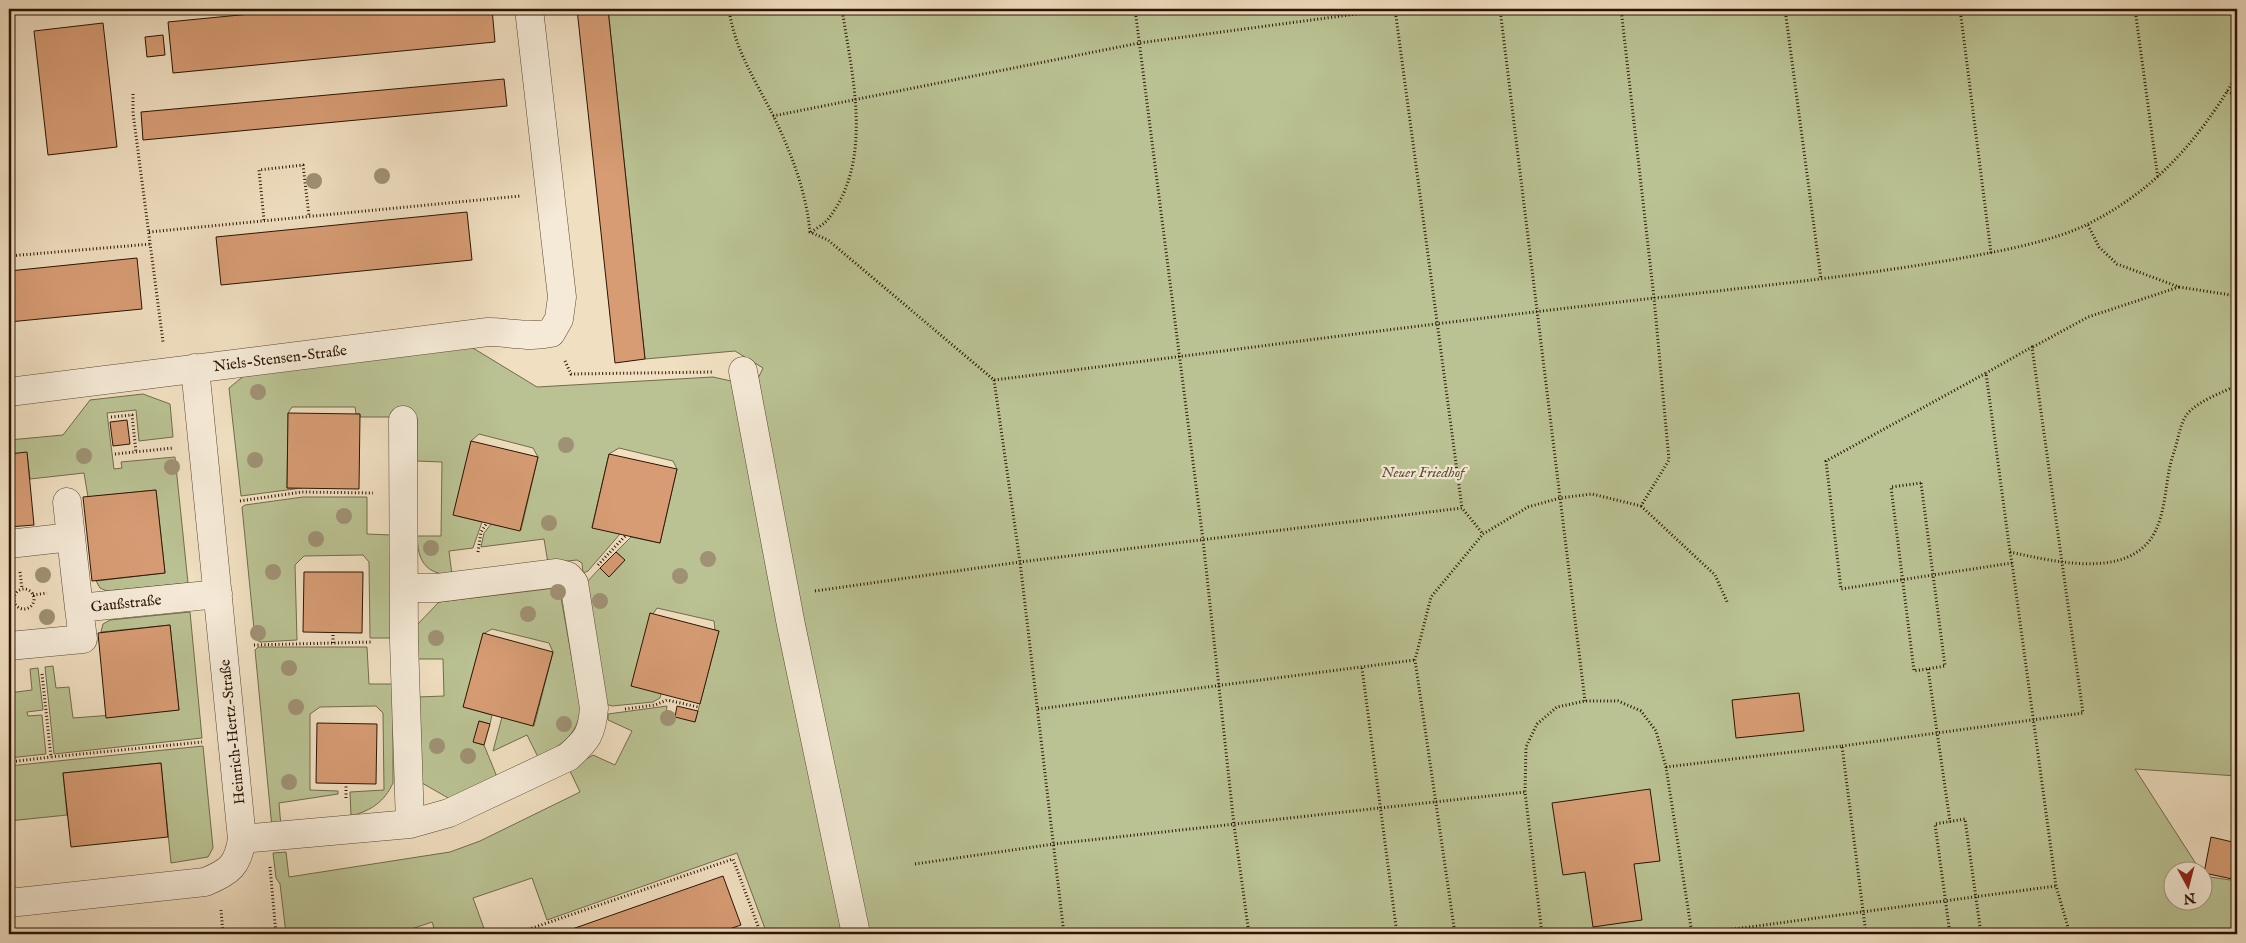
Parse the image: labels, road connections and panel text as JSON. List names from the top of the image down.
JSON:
{
  "streets": {
    "street": ["Niels-Stensen-Straße", "Gaußstraße", "Heinrich-Hertz-Straße"]
  },
  "crossings": [
    ["Niels-Stensen-Straße", "Heinrich-Hertz-Straße"],
    ["Gaußstraße", "Heinrich-Hertz-Straße"]
  ],
  "parks": ["Neuer Friedhof"],
  "north": "bottom"
}
